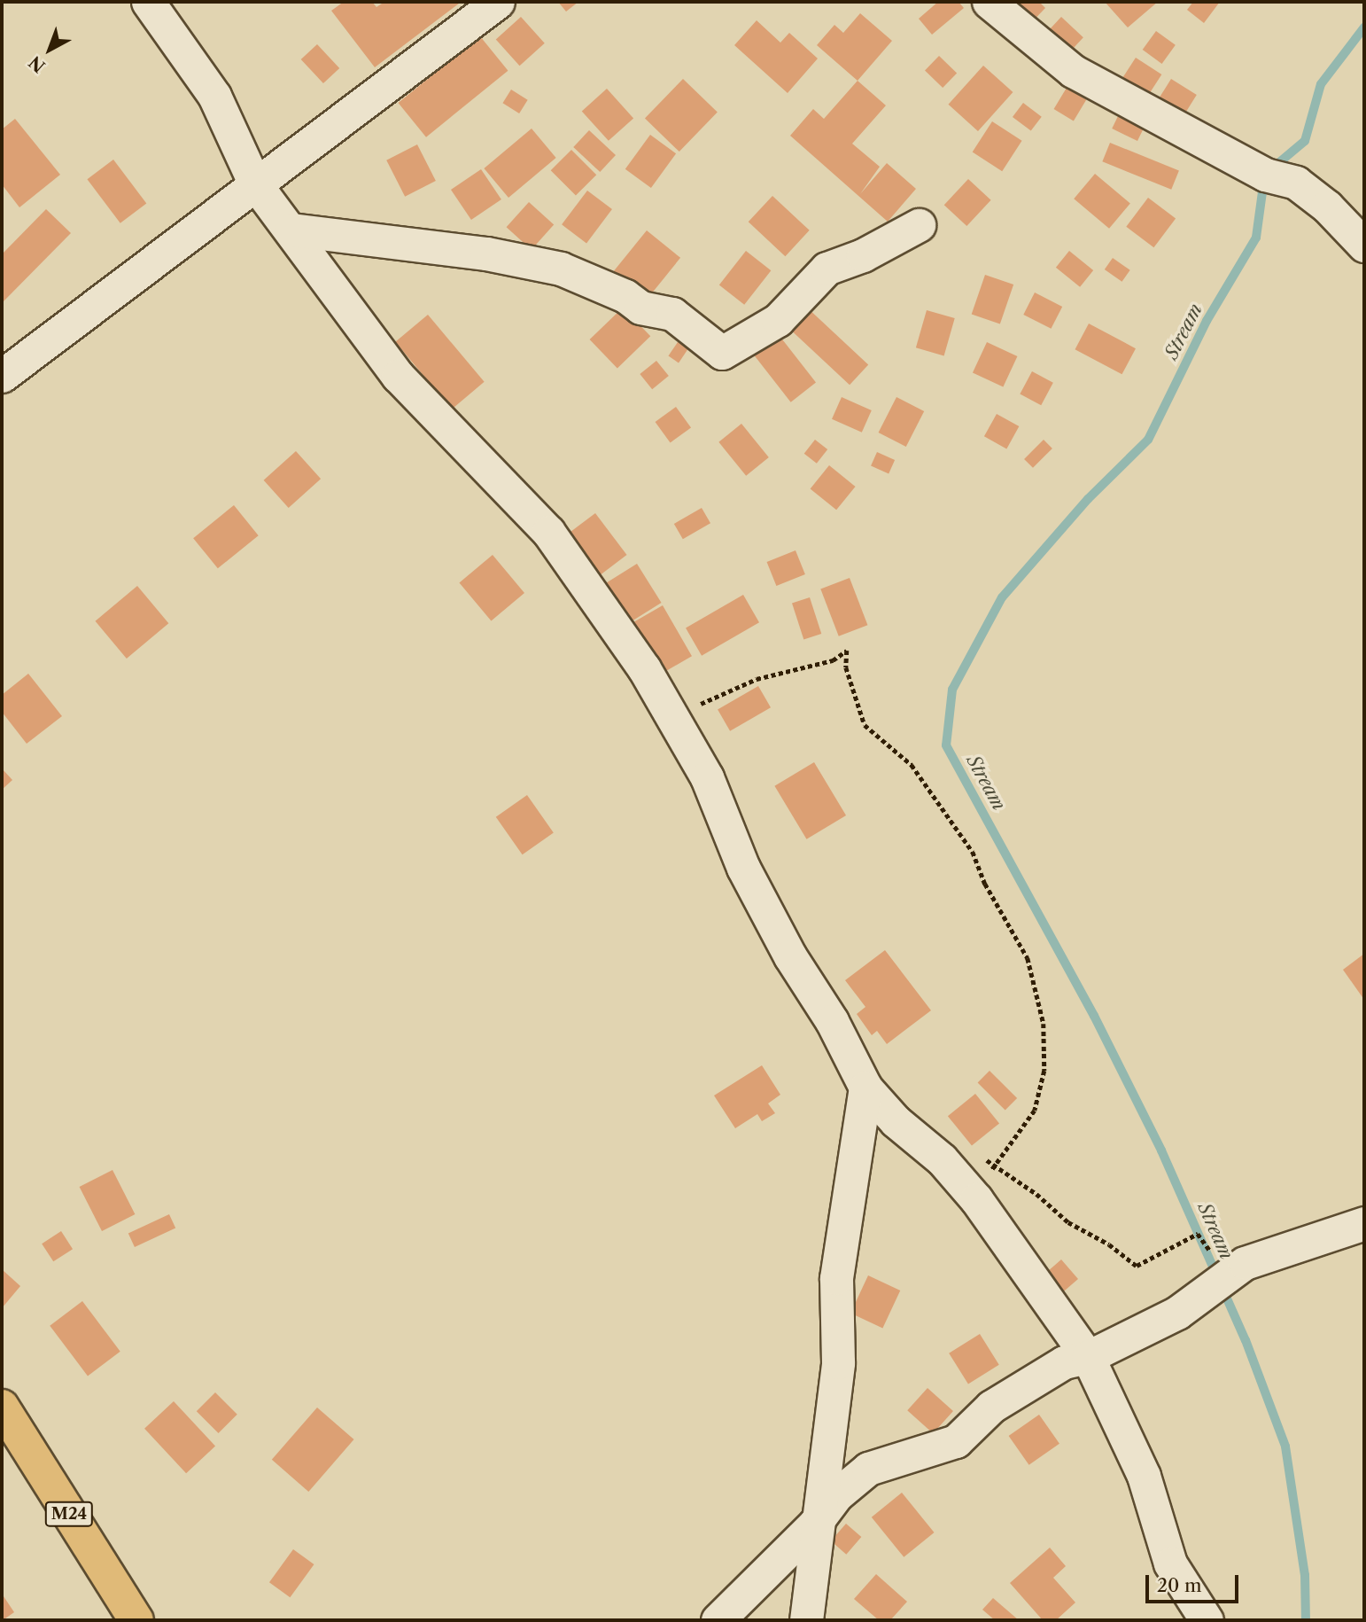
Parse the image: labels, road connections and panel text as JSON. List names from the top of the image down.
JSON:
{
  "streets": {
    "main road": ["M24"]
  },
  "water": ["Stream"],
  "scale_bar": "20 m",
  "north": "bottom left"
}
